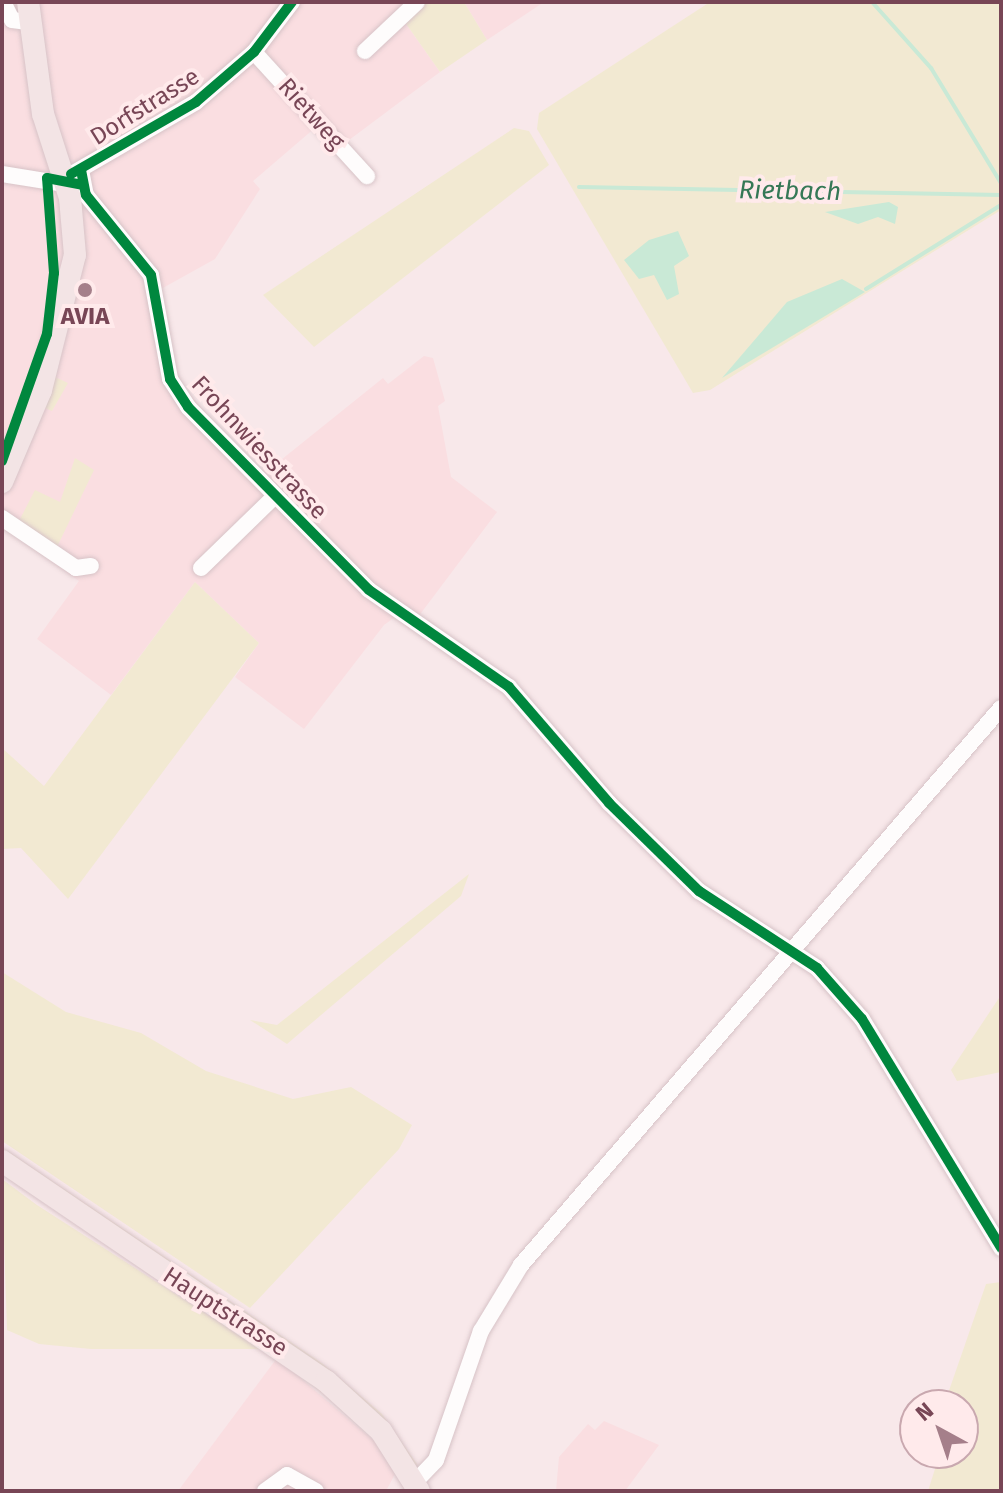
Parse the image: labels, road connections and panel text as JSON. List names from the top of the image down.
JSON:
{
  "streets": {
    "main road": ["Hauptstrasse"],
    "street": ["Dorfstrasse", "Rietweg", "Frohnwiesstrasse"]
  },
  "crossings": [
    ["Dorfstrasse", "Rietweg"],
    ["Dorfstrasse", "Frohnwiesstrasse"]
  ],
  "water": ["Rietbach"],
  "places": ["AVIA"],
  "north": "top left"
}
